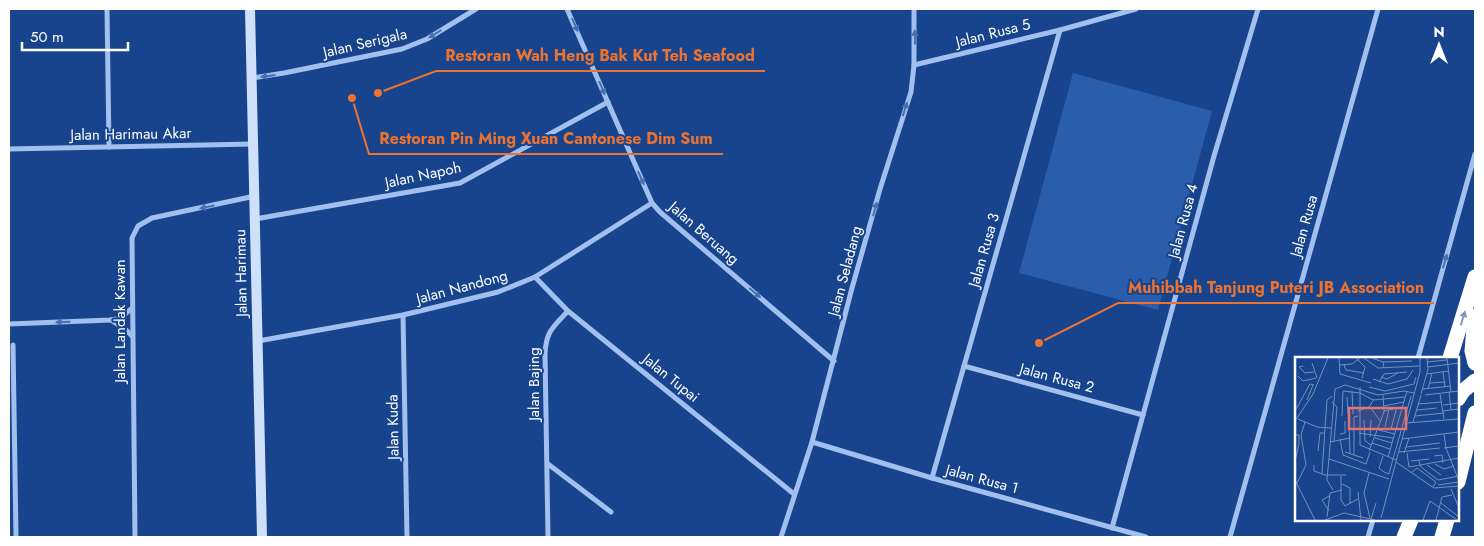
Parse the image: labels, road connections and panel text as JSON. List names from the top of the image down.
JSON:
{
  "streets": {
    "street": [
      "Jalan Rusa 5",
      "Jalan Serigala",
      "Jalan Harimau Akar",
      "Jalan Napoh",
      "Jalan Rusa 4",
      "Jalan Rusa",
      "Jalan Beruang",
      "Jalan Rusa 3",
      "Jalan Seladang",
      "Jalan Harimau",
      "Jalan Nandong",
      "Jalan Landak Kawan",
      "Jalan Tupai",
      "Jalan Rusa 2",
      "Jalan Bajing",
      "Jalan Kuda",
      "Jalan Rusa 1"
    ]
  },
  "crossings": [
    ["Jalan Rusa 5", "Jalan Rusa 3"],
    ["Jalan Rusa 5", "Jalan Seladang"],
    ["Jalan Serigala", "Jalan Harimau"],
    ["Jalan Harimau Akar", "Jalan Harimau"],
    ["Jalan Napoh", "Jalan Beruang"],
    ["Jalan Napoh", "Jalan Harimau"],
    ["Jalan Rusa 4", "Jalan Rusa 2"],
    ["Jalan Rusa 4", "Jalan Rusa 1"],
    ["Jalan Beruang", "Jalan Seladang"],
    ["Jalan Beruang", "Jalan Nandong"],
    ["Jalan Rusa 3", "Jalan Rusa 2"],
    ["Jalan Rusa 3", "Jalan Rusa 1"],
    ["Jalan Seladang", "Jalan Tupai"],
    ["Jalan Seladang", "Jalan Rusa 1"],
    ["Jalan Harimau", "Jalan Nandong"],
    ["Jalan Harimau", "Jalan Landak Kawan"],
    ["Jalan Nandong", "Jalan Tupai"],
    ["Jalan Nandong", "Jalan Kuda"],
    ["Jalan Tupai", "Jalan Bajing"]
  ],
  "one_way": [
    "Jalan Serigala",
    "Jalan Beruang",
    "Jalan Seladang",
    "Jalan Landak Kawan"
  ],
  "places": ["Restoran Wah Heng Bak Kut Teh Seafood", "Restoran Pin Ming Xuan Cantonese Dim Sum", "Muhibbah Tanjung Puteri JB Association"],
  "scale_bar": "50 m",
  "north": "top"
}
